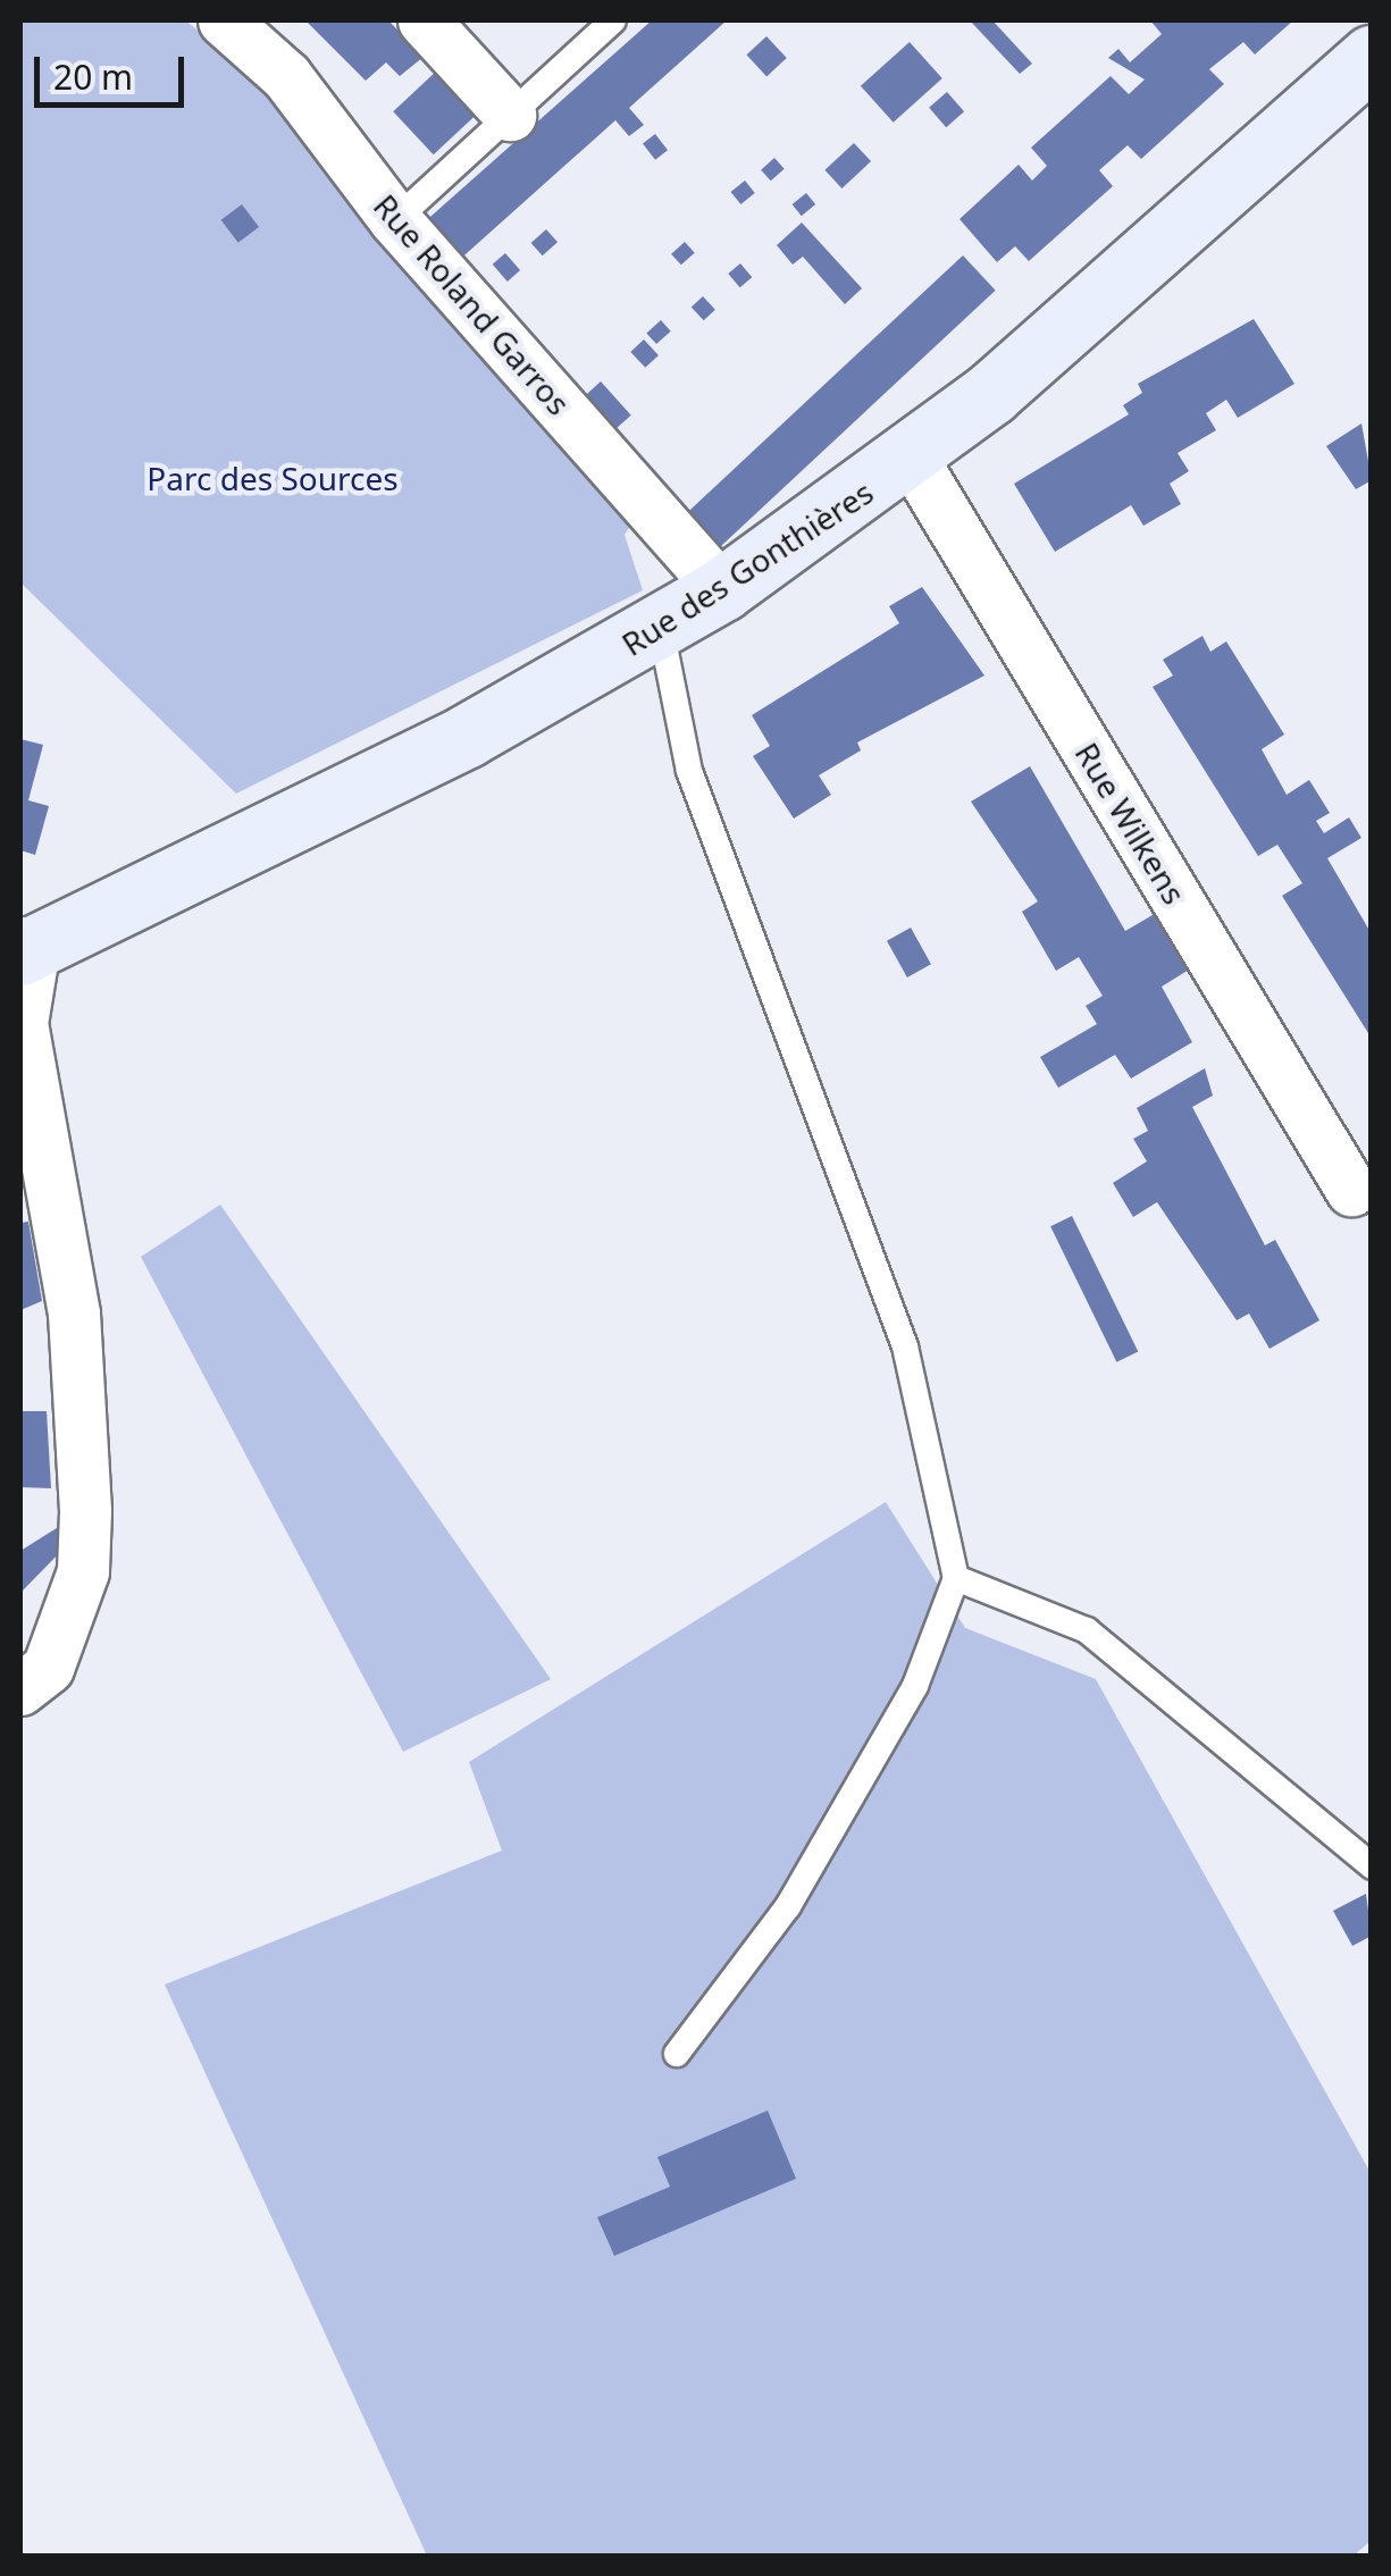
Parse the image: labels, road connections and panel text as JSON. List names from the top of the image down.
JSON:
{
  "streets": {
    "street": ["Rue Roland Garros", "Rue des Gonthières", "Rue Wilkens"]
  },
  "crossings": [
    ["Rue Roland Garros", "Rue des Gonthières"],
    ["Rue des Gonthières", "Rue Wilkens"]
  ],
  "parks": ["Parc des Sources"],
  "scale_bar": "20 m"
}
